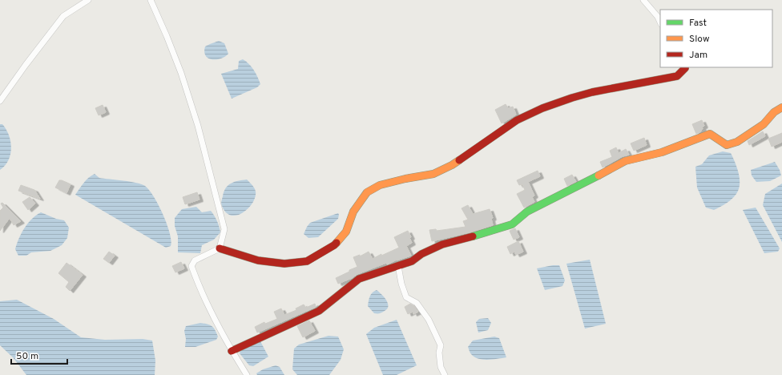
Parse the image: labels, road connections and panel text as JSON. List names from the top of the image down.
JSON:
{
  "legend": ["Fast", "Slow", "Jam"],
  "scale_bar": "50 m"
}
